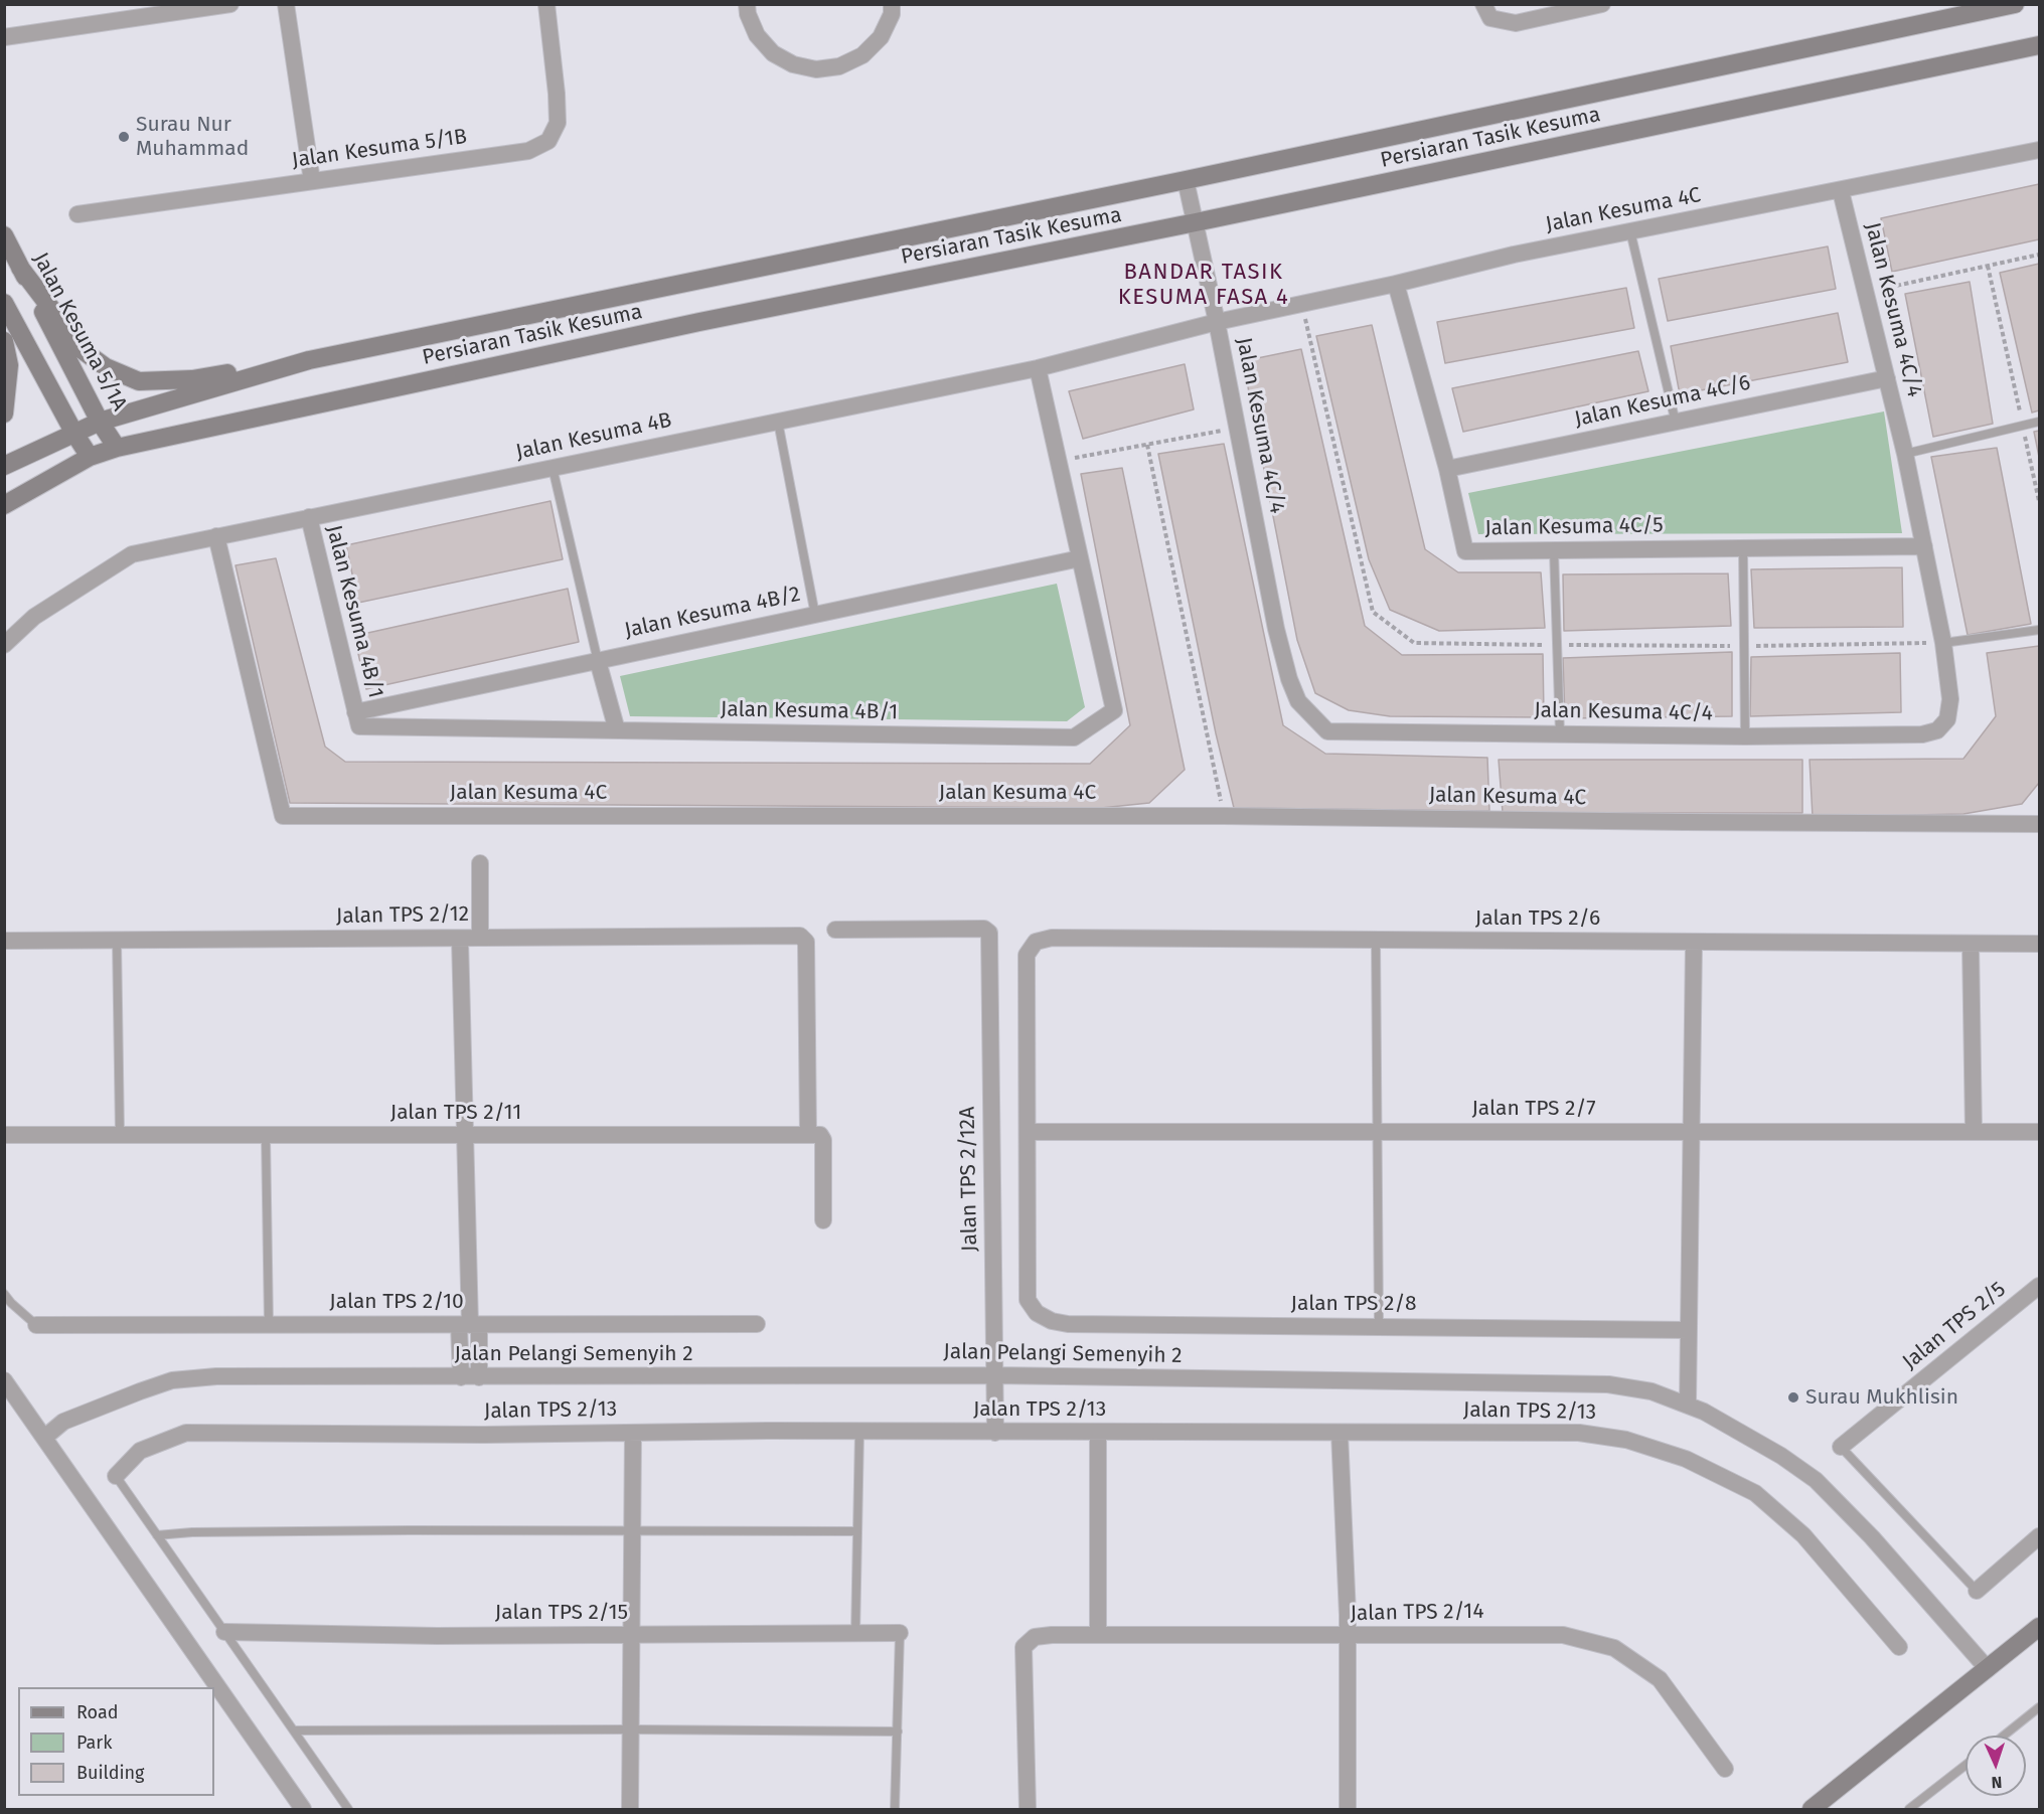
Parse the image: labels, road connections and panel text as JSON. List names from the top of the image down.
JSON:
{
  "streets": {
    "street": [
      "Persiaran Tasik Kesuma",
      "Jalan Kesuma 5/1B",
      "Jalan Kesuma 4C",
      "Jalan Kesuma 4C/4",
      "Jalan Kesuma 5/1A",
      "Jalan Kesuma 4C/6",
      "Jalan Kesuma 4B",
      "Jalan Kesuma 4C/5",
      "Jalan Kesuma 4B/1",
      "Jalan Kesuma 4B/2",
      "Jalan TPS 2/12",
      "Jalan TPS 2/6",
      "Jalan TPS 2/7",
      "Jalan TPS 2/11",
      "Jalan TPS 2/12A",
      "Jalan TPS 2/10",
      "Jalan TPS 2/8",
      "Jalan TPS 2/5",
      "Jalan Pelangi Semenyih 2",
      "Jalan TPS 2/13",
      "Jalan TPS 2/15",
      "Jalan TPS 2/14"
    ]
  },
  "crossings": [
    ["Persiaran Tasik Kesuma", "Jalan Kesuma 4C/4"],
    ["Persiaran Tasik Kesuma", "Jalan Kesuma 5/1A"],
    ["Jalan Kesuma 4C", "Jalan Kesuma 4C/4"],
    ["Jalan Kesuma 4C", "Jalan Kesuma 4B"],
    ["Jalan Kesuma 4C", "Jalan Kesuma 4C/5"],
    ["Jalan Kesuma 4C/4", "Jalan Kesuma 4C/6"],
    ["Jalan Kesuma 4C/4", "Jalan Kesuma 4B"],
    ["Jalan Kesuma 4C/4", "Jalan Kesuma 4C/5"],
    ["Jalan Kesuma 4C/6", "Jalan Kesuma 4C/5"],
    ["Jalan Kesuma 4B", "Jalan Kesuma 4B/1"],
    ["Jalan Kesuma 4B/1", "Jalan Kesuma 4B/2"],
    ["Jalan TPS 2/12", "Jalan TPS 2/11"],
    ["Jalan TPS 2/6", "Jalan TPS 2/7"],
    ["Jalan TPS 2/6", "Jalan TPS 2/8"],
    ["Jalan TPS 2/7", "Jalan TPS 2/8"],
    ["Jalan TPS 2/12A", "Jalan Pelangi Semenyih 2"],
    ["Jalan TPS 2/12A", "Jalan TPS 2/13"]
  ],
  "districts": ["BANDAR TASIK KESUMA FASA 4"],
  "places": ["Surau Nur Muhammad", "Surau Mukhlisin"],
  "legend": ["Road", "Park", "Building"],
  "north": "bottom"
}
